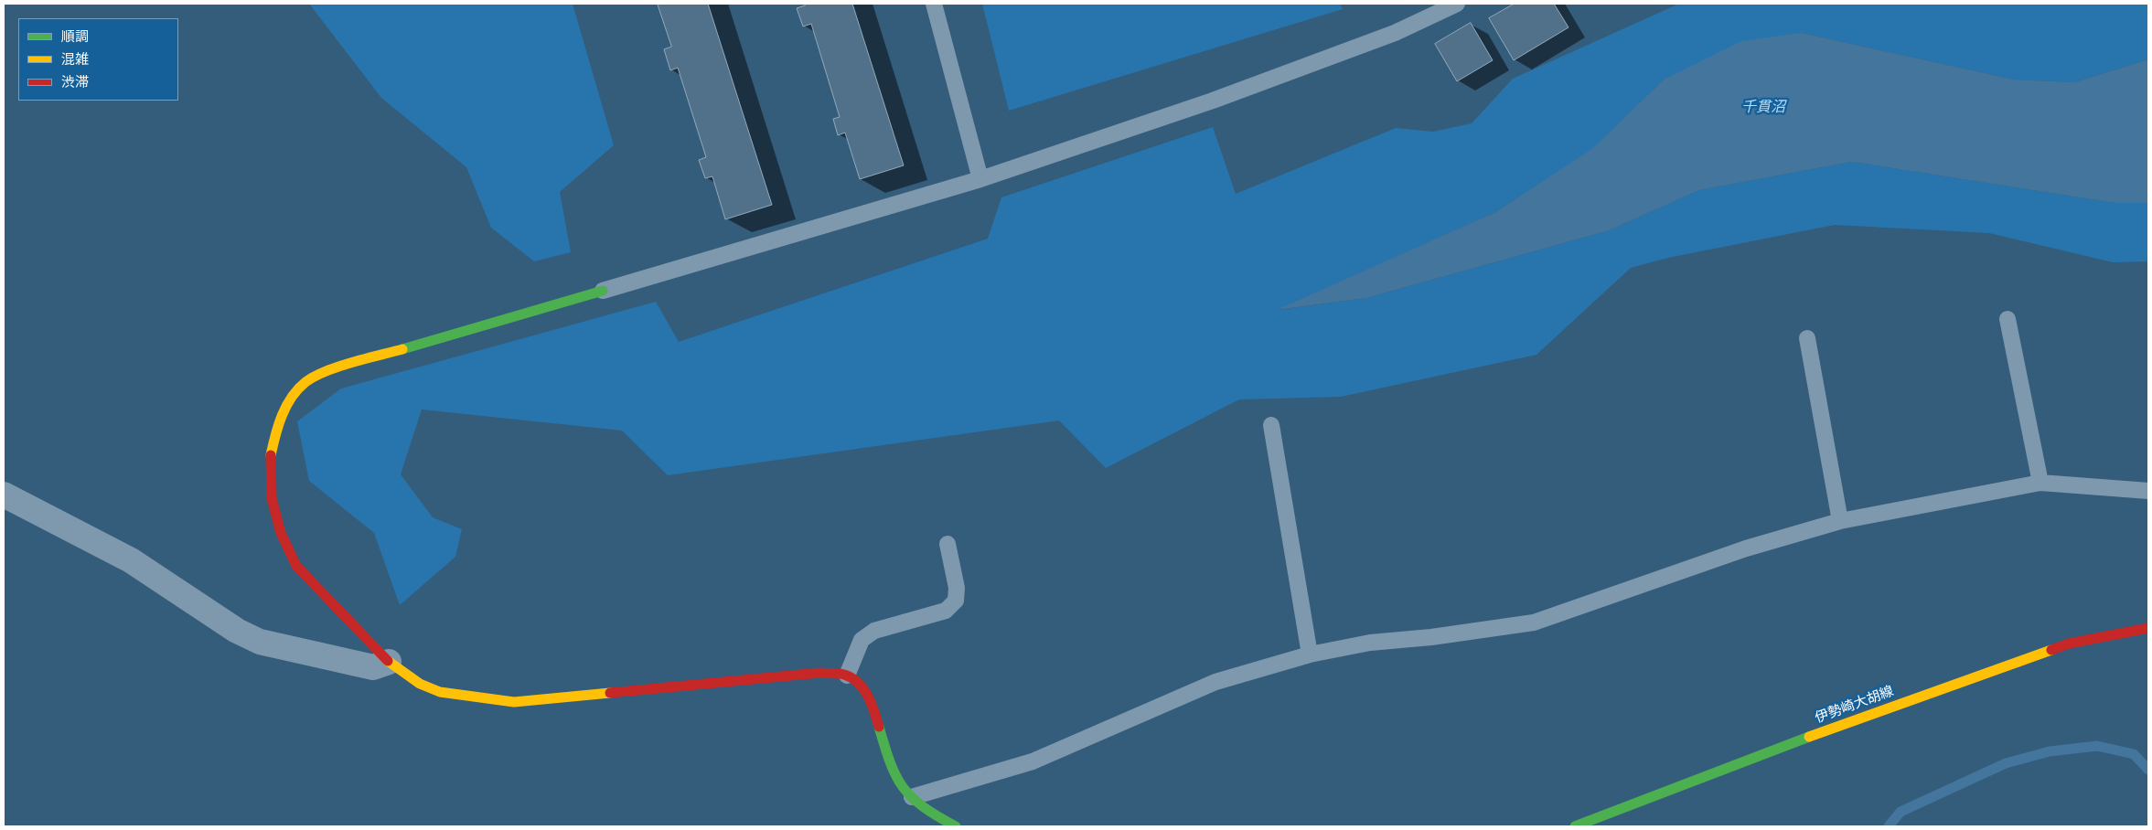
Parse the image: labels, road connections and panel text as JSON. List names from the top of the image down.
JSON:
{
  "streets": {
    "street": ["伊勢崎大胡線"]
  },
  "water": ["千貫沼"],
  "legend": ["順調", "混雑", "渋滞"]
}
